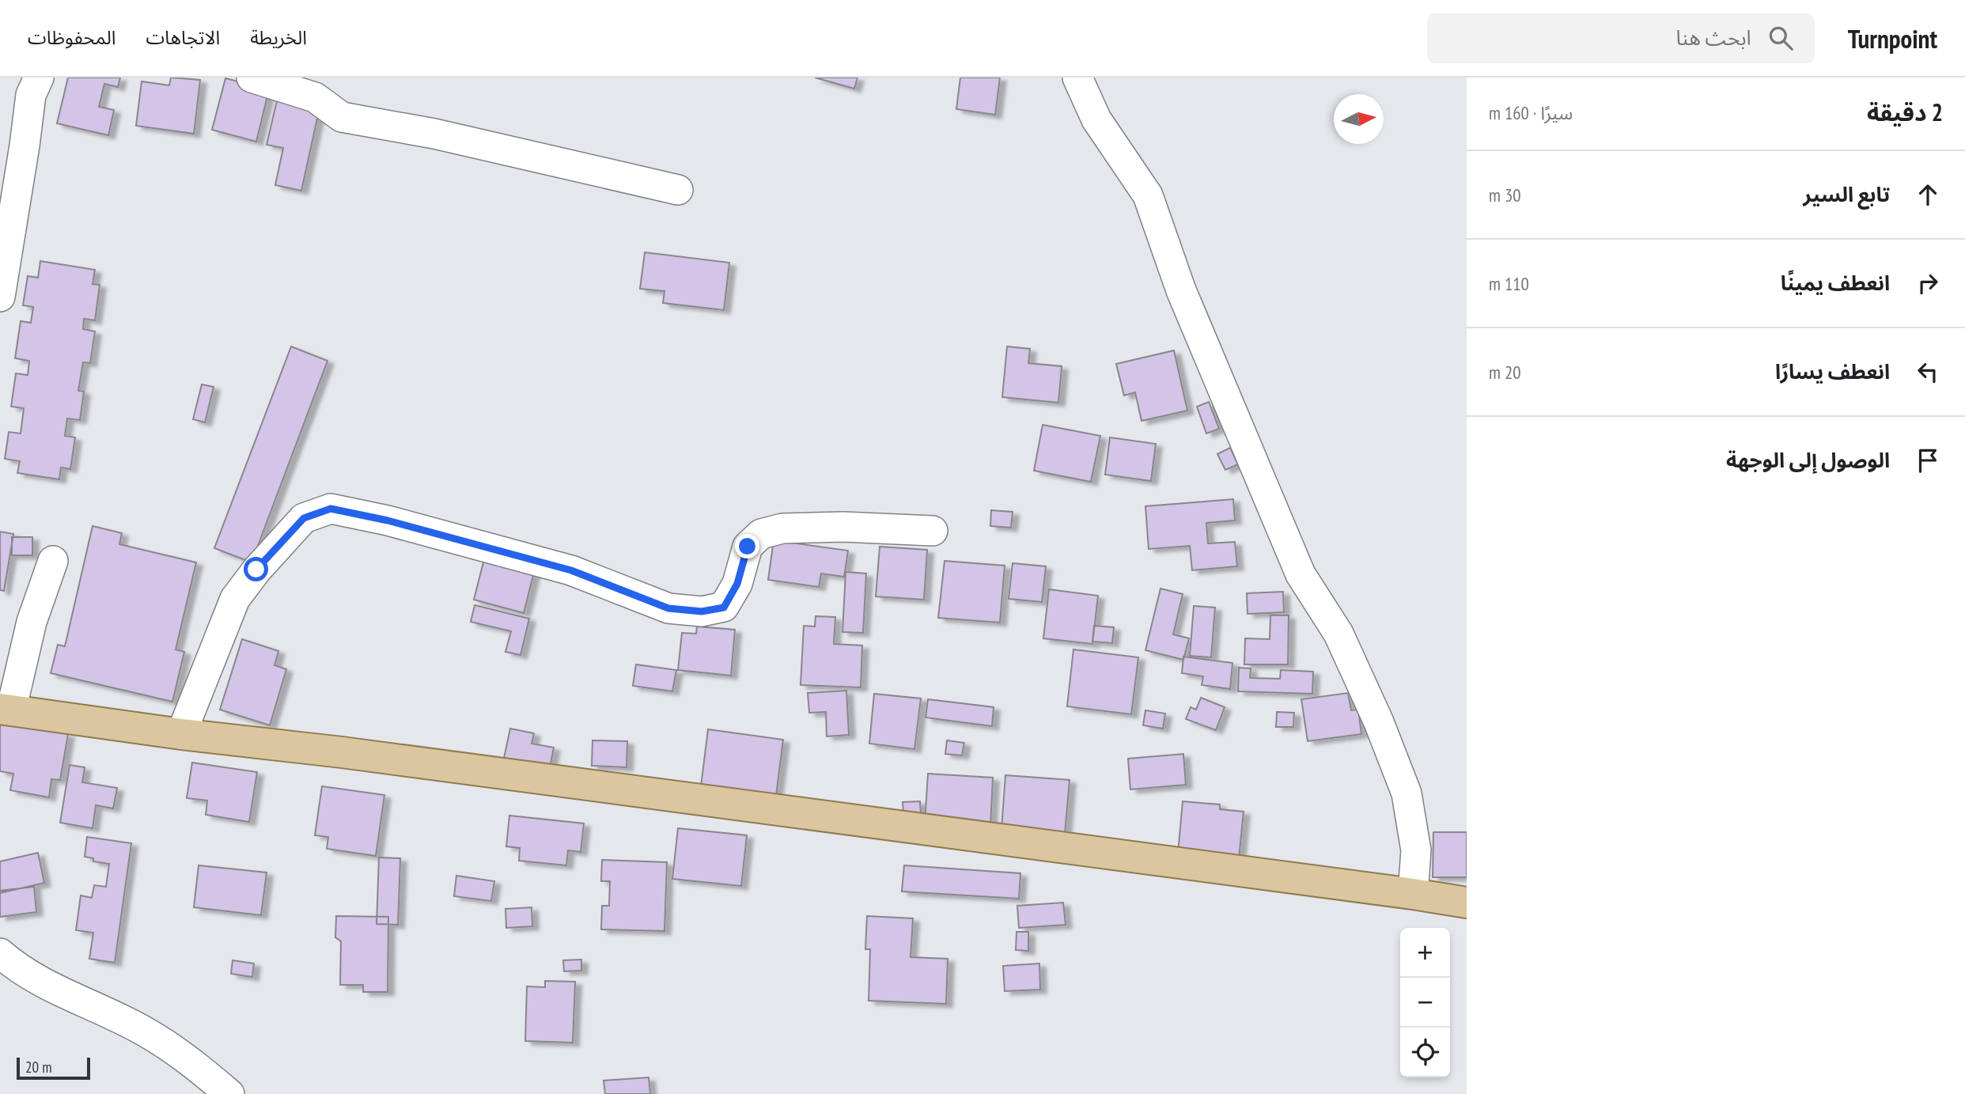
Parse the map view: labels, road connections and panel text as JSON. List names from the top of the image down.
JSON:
{
  "scale_bar": "20 m",
  "north": "right",
  "page": {
    "header": "Turnpoint",
    "search": "ابحث هنا",
    "nav": ["الخريطة", "الاتجاهات", "المحفوظات"],
    "heading": ["2 دقيقة", "سيرًا · 160 m"],
    "list": [
      ["تابع السير", "30 m"],
      ["انعطف يمينًا", "110 m"],
      ["انعطف يسارًا", "20 m"],
      "الوصول إلى الوجهة"
    ],
    "map_buttons": ["+", "−"],
    "scale": "20 m"
  }
}
